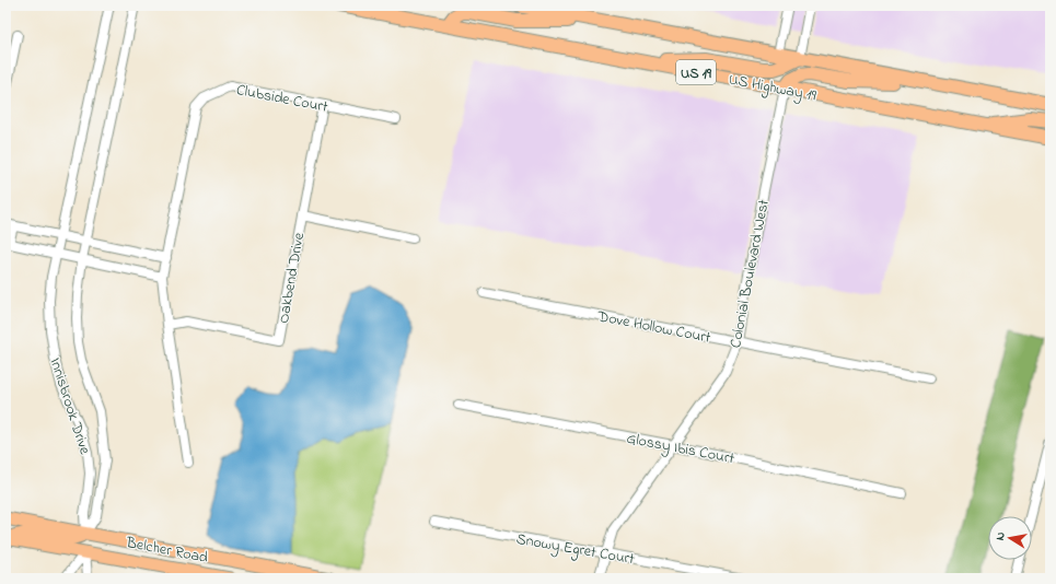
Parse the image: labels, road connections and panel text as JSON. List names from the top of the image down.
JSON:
{
  "streets": {
    "highway": ["US 19", "US Highway 19"],
    "main road": ["Belcher Road"],
    "street": [
      "Clubside Court",
      "Colonial Boulevard West",
      "Oakbend Drive",
      "Dove Hollow Court",
      "Innisbrook Drive",
      "Glossy Ibis Court",
      "Snowy Egret Court"
    ]
  },
  "crossings": [
    ["US Highway 19", "Colonial Boulevard West"],
    ["Clubside Court", "Oakbend Drive"],
    ["Colonial Boulevard West", "Dove Hollow Court"],
    ["Colonial Boulevard West", "Glossy Ibis Court"],
    ["Colonial Boulevard West", "Snowy Egret Court"],
    ["Innisbrook Drive", "Belcher Road"]
  ],
  "north": "left"
}
